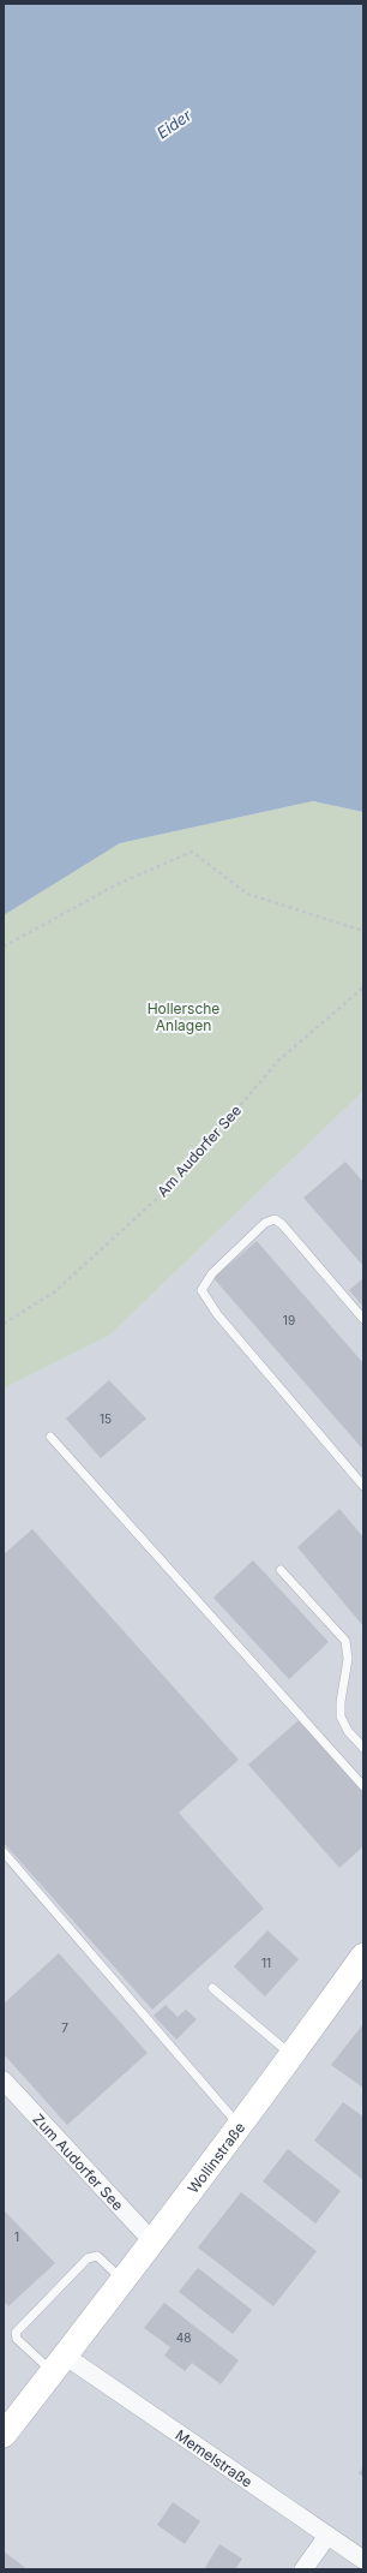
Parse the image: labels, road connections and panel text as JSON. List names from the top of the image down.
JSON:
{
  "streets": {
    "street": ["Wollinstraße", "Zum Audorfer See", "Memelstraße"],
    "path": ["Am Audorfer See"]
  },
  "crossings": [
    ["Wollinstraße", "Zum Audorfer See"],
    ["Wollinstraße", "Memelstraße"]
  ],
  "water": ["Eider"],
  "parks": ["Hollersche Anlagen"],
  "house_numbers": [
    "19",
    "15",
    "11",
    "7",
    "1",
    "48"
  ]
}
